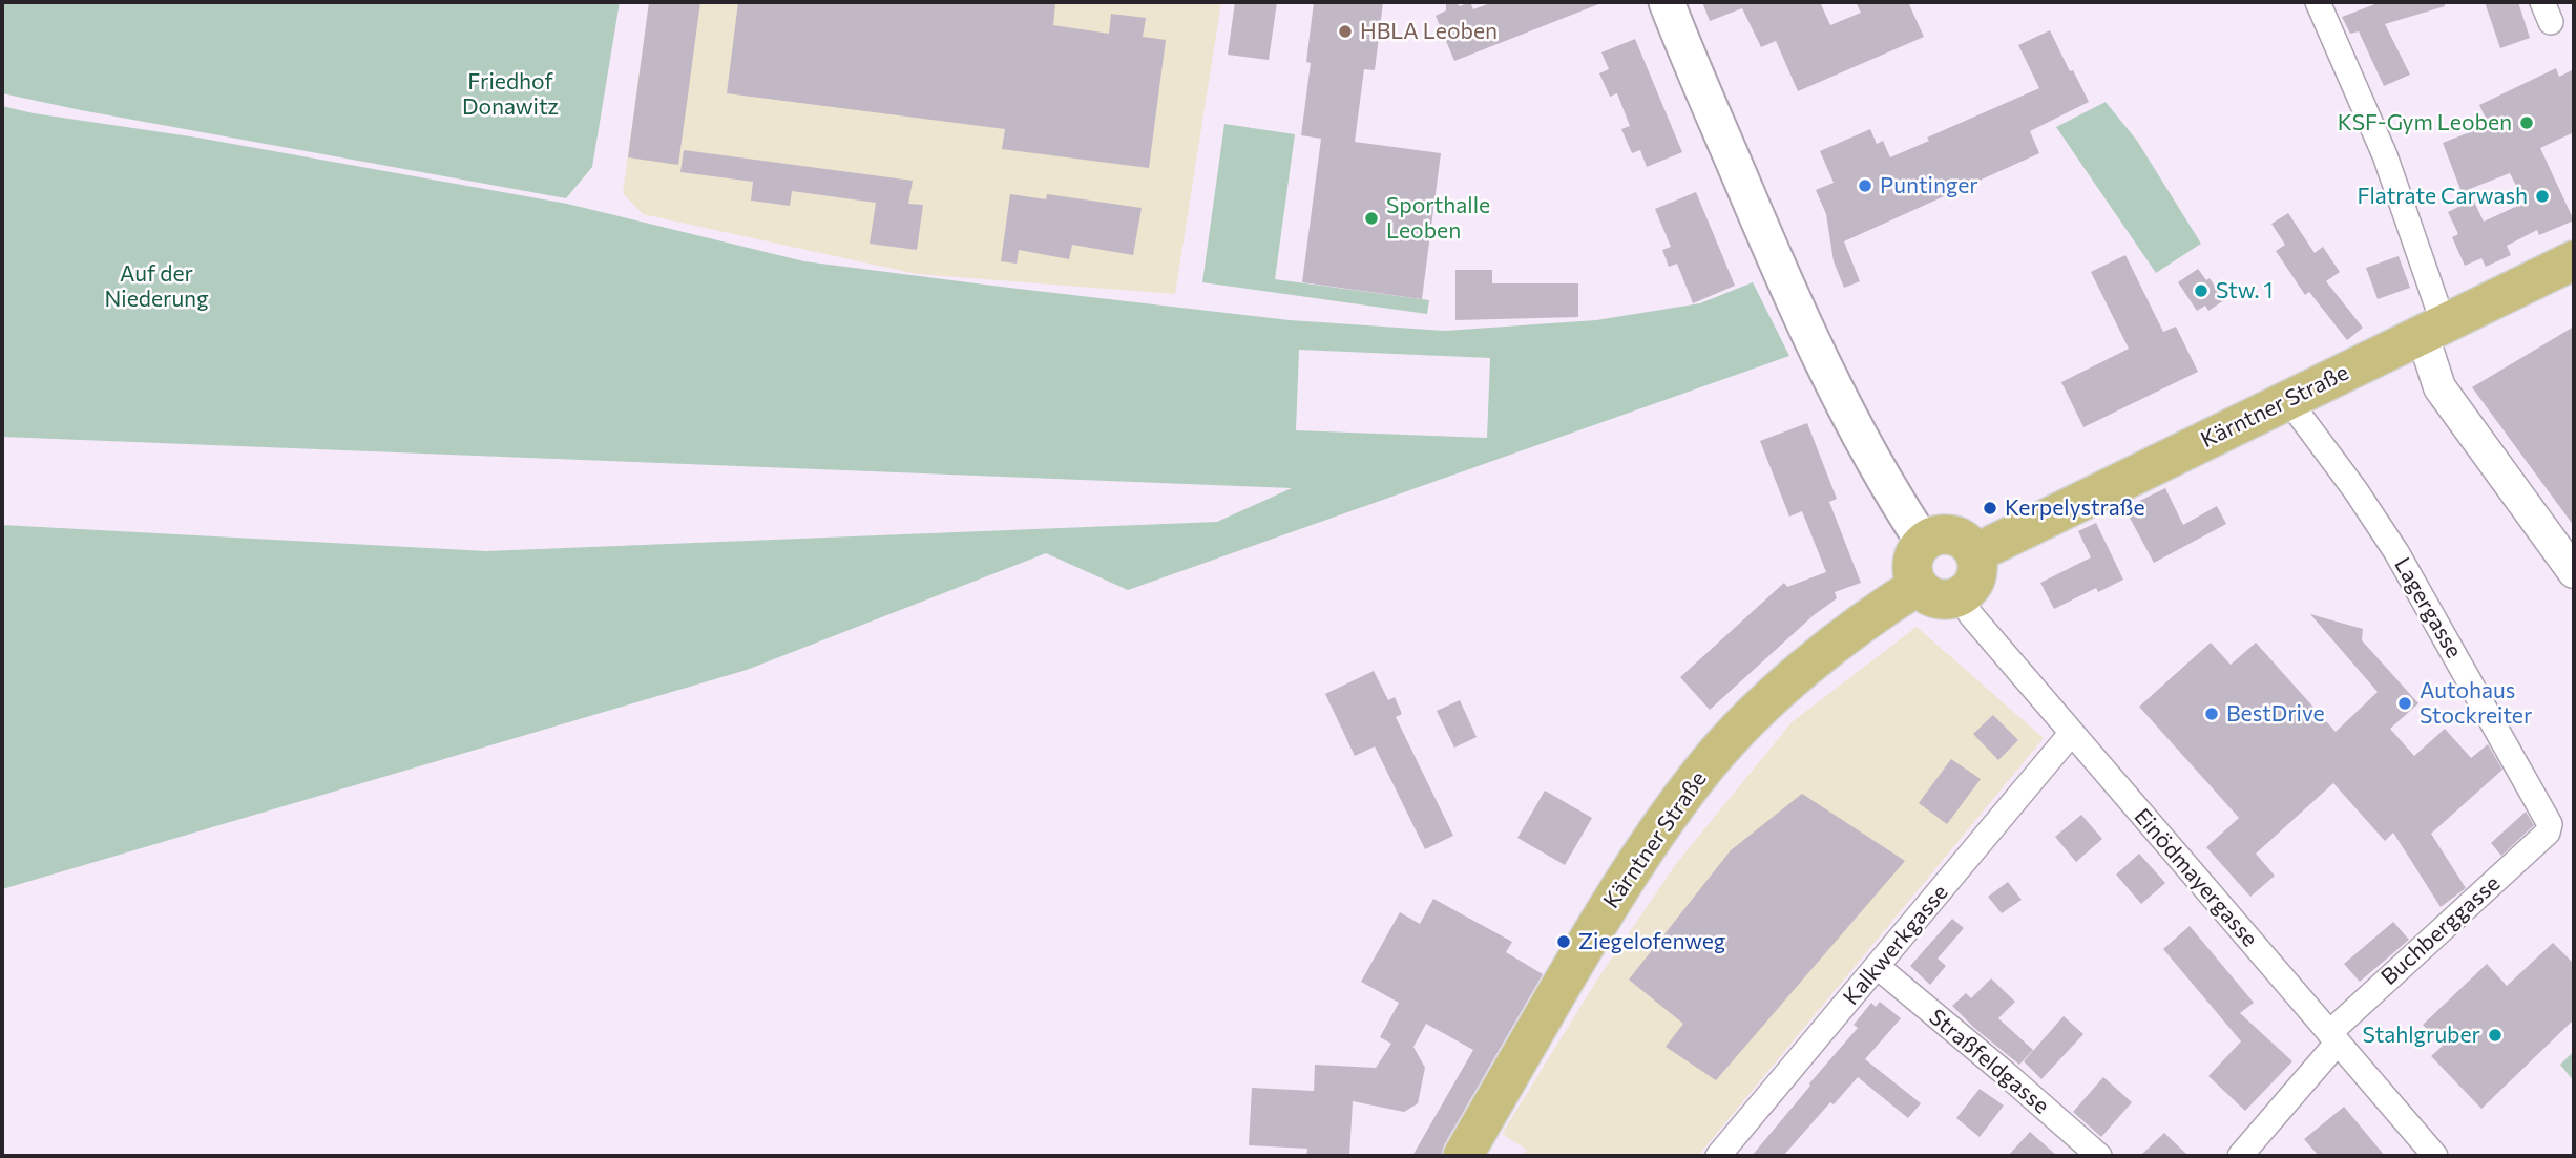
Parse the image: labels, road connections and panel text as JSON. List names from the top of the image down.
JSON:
{
  "streets": {
    "main road": ["Kärntner Straße"],
    "street": [
      "Lagergasse",
      "Einödmayergasse",
      "Buchberggasse",
      "Kalkwerkgasse",
      "Straßfeldgasse"
    ]
  },
  "crossings": [
    ["Kärntner Straße", "Lagergasse"],
    ["Kärntner Straße", "Einödmayergasse"],
    ["Lagergasse", "Buchberggasse"],
    ["Einödmayergasse", "Buchberggasse"],
    ["Einödmayergasse", "Kalkwerkgasse"],
    ["Kalkwerkgasse", "Straßfeldgasse"]
  ],
  "parks": ["Friedhof Donawitz", "Auf der Niederung"],
  "places": [
    "HBLA Leoben",
    "KSF-Gym Leoben",
    "Puntinger",
    "Flatrate Carwash",
    "Sporthalle Leoben",
    "Stw. 1",
    "Kerpelystraße",
    "Autohaus Stockreiter",
    "BestDrive",
    "Ziegelofenweg",
    "Stahlgruber"
  ]
}
